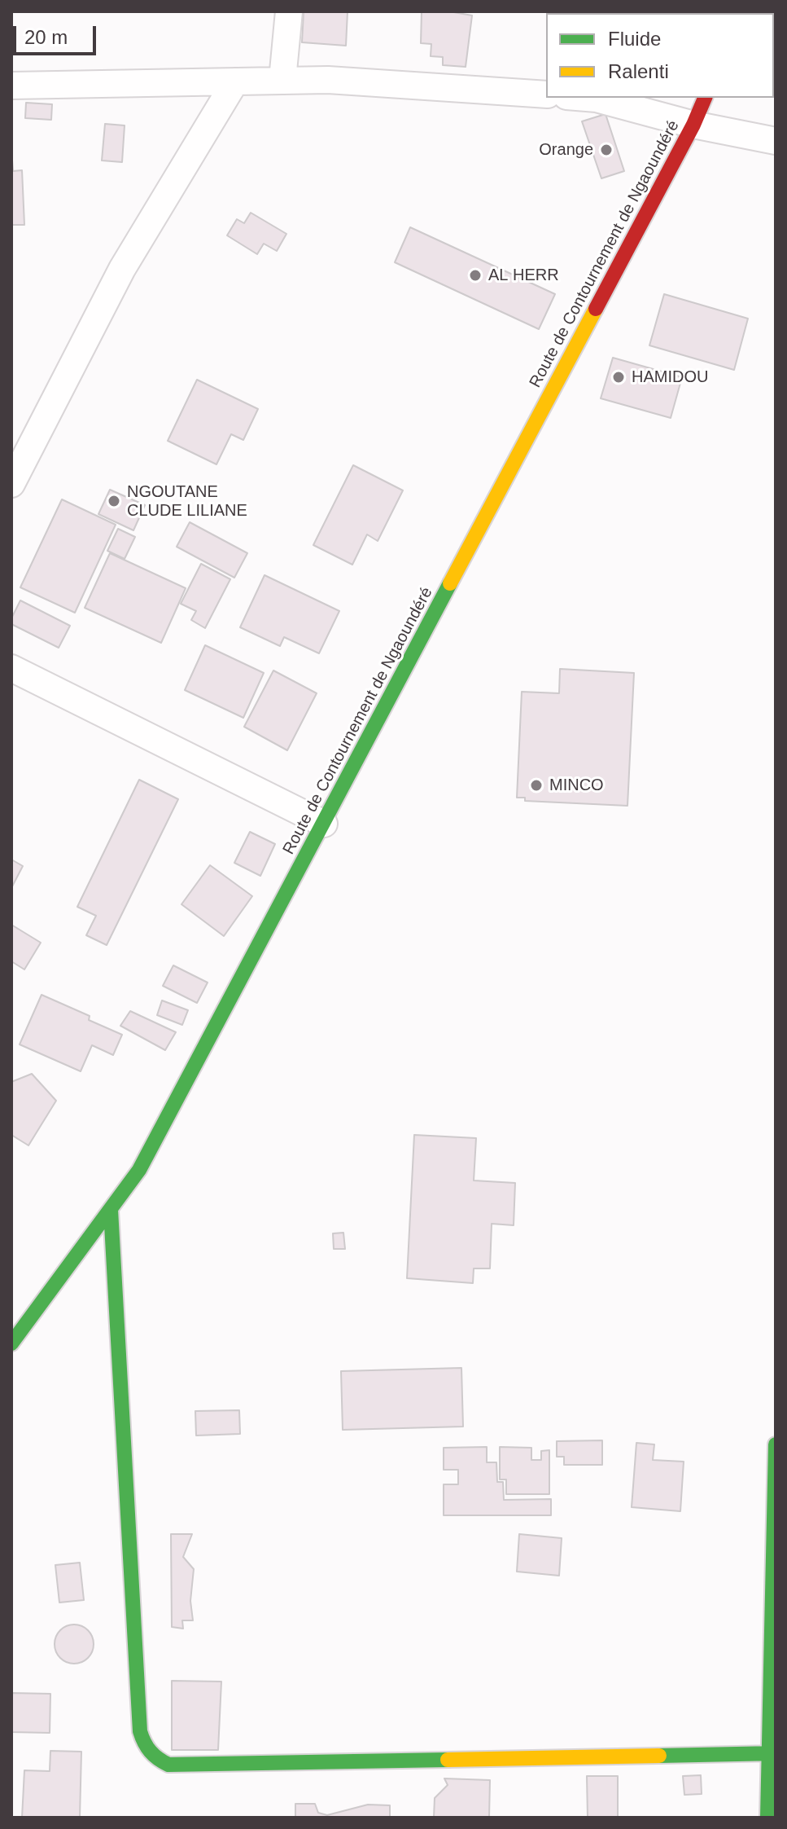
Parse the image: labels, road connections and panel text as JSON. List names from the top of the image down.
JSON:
{
  "streets": {
    "street": ["Route de Contournement de Ngaoundéré"]
  },
  "places": [
    "Orange",
    "AL HERR",
    "HAMIDOU",
    "NGOUTANE CLUDE LILIANE",
    "MINCO"
  ],
  "legend": ["Fluide", "Ralenti"],
  "scale_bar": "20 m"
}
